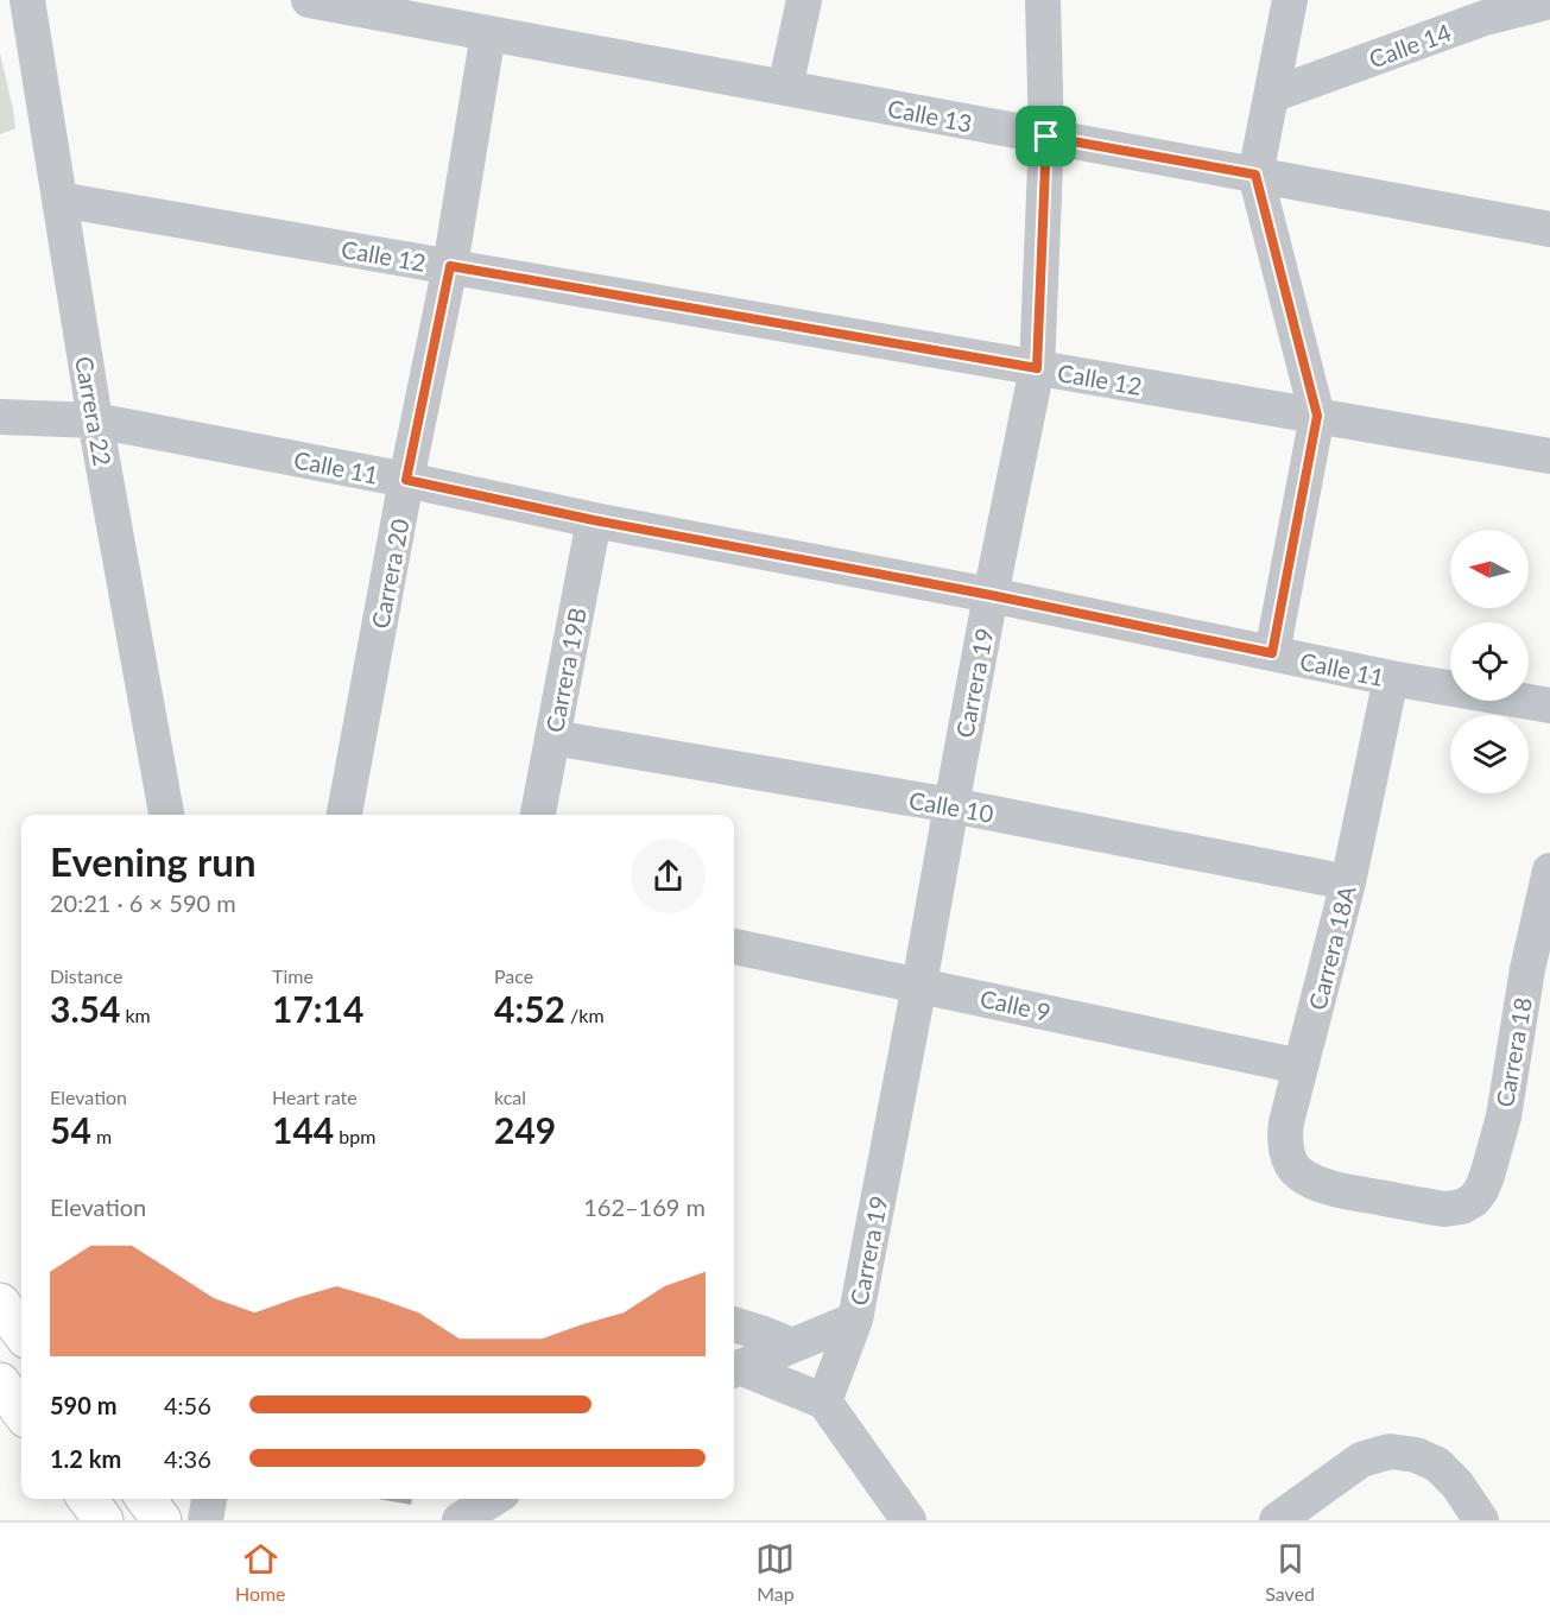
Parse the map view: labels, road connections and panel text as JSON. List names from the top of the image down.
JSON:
{
  "streets": {
    "street": [
      "Calle 14",
      "Calle 13",
      "Calle 12",
      "Carrera 22",
      "Calle 11",
      "Carrera 20",
      "Carrera 19B",
      "Carrera 19",
      "Calle 10",
      "Carrera 18A",
      "Calle 9",
      "Carrera 18"
    ]
  },
  "crossings": [
    ["Calle 13", "Carrera 20"],
    ["Calle 13", "Carrera 19"],
    ["Calle 12", "Carrera 22"],
    ["Calle 12", "Carrera 20"],
    ["Calle 12", "Carrera 19"],
    ["Carrera 22", "Calle 11"],
    ["Calle 11", "Carrera 20"],
    ["Calle 11", "Carrera 19B"],
    ["Calle 11", "Carrera 19"],
    ["Calle 11", "Carrera 18A"],
    ["Carrera 19B", "Calle 10"],
    ["Carrera 19", "Calle 10"],
    ["Carrera 19", "Calle 9"],
    ["Calle 10", "Carrera 18A"],
    ["Carrera 18A", "Calle 9"],
    ["Carrera 18A", "Carrera 18"]
  ],
  "north": "left",
  "page": {
    "heading": ["Evening run", "20:21 · 6 × 590 m"],
    "stats": [
      ["Distance", "3.54 km"],
      ["Time", "17:14"],
      ["Pace", "4:52 /km"],
      ["Elevation", "54 m"],
      ["Heart rate", "144 bpm"],
      ["kcal", "249"]
    ],
    "chart": ["Elevation", "162–169 m"],
    "list": [
      {
        "name": "590 m",
        "note": "4:56"
      },
      {
        "name": "1.2 km",
        "note": "4:36"
      }
    ],
    "tabs": ["Home", "Map", "Saved"]
  }
}
